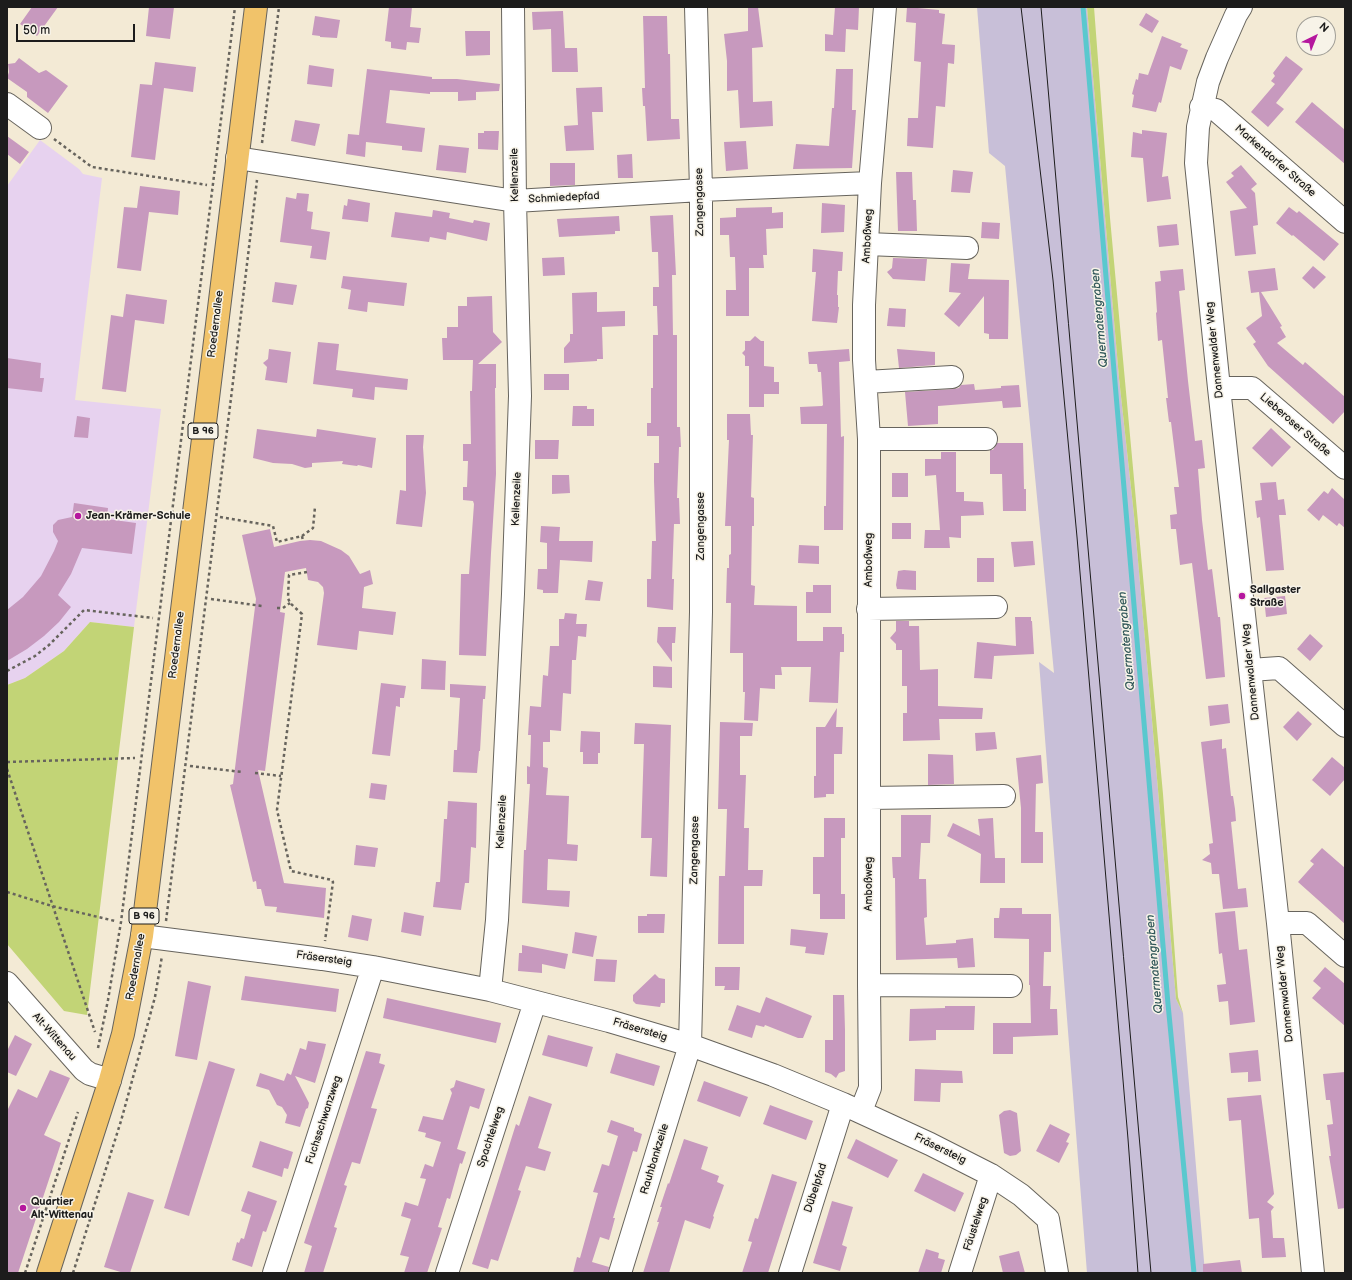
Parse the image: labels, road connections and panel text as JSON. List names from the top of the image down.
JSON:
{
  "streets": {
    "main road": ["Roedernallee", "B 96"],
    "street": [
      "Markendorfer Straße",
      "Kellenzeile",
      "Schmiedepfad",
      "Zangengasse",
      "Amboßweg",
      "Dannenwalder Weg",
      "Lieberoser Straße",
      "Fräsersteig",
      "Alt-Wittenau",
      "Fuchsschwanzweg",
      "Spachtelweg",
      "Rauhbankzeile",
      "Dübelpfad",
      "Fäustelweg"
    ]
  },
  "crossings": [
    ["Markendorfer Straße", "Dannenwalder Weg"],
    ["Kellenzeile", "Schmiedepfad"],
    ["Kellenzeile", "Fräsersteig"],
    ["Schmiedepfad", "Zangengasse"],
    ["Schmiedepfad", "Amboßweg"],
    ["Schmiedepfad", "Roedernallee"],
    ["Zangengasse", "Fräsersteig"],
    ["Zangengasse", "Rauhbankzeile"],
    ["Amboßweg", "Fräsersteig"],
    ["Amboßweg", "Dübelpfad"],
    ["Roedernallee", "Fräsersteig"],
    ["Roedernallee", "Alt-Wittenau"],
    ["Dannenwalder Weg", "Lieberoser Straße"],
    ["Fräsersteig", "Fuchsschwanzweg"],
    ["Fräsersteig", "Spachtelweg"],
    ["Fräsersteig", "Rauhbankzeile"],
    ["Fräsersteig", "Dübelpfad"],
    ["Fräsersteig", "Fäustelweg"]
  ],
  "water": ["Quermatengraben"],
  "places": ["Jean-Krämer-Schule", "Sallgaster Straße", "Quartier Alt-Wittenau"],
  "scale_bar": "50 m",
  "north": "top right"
}
